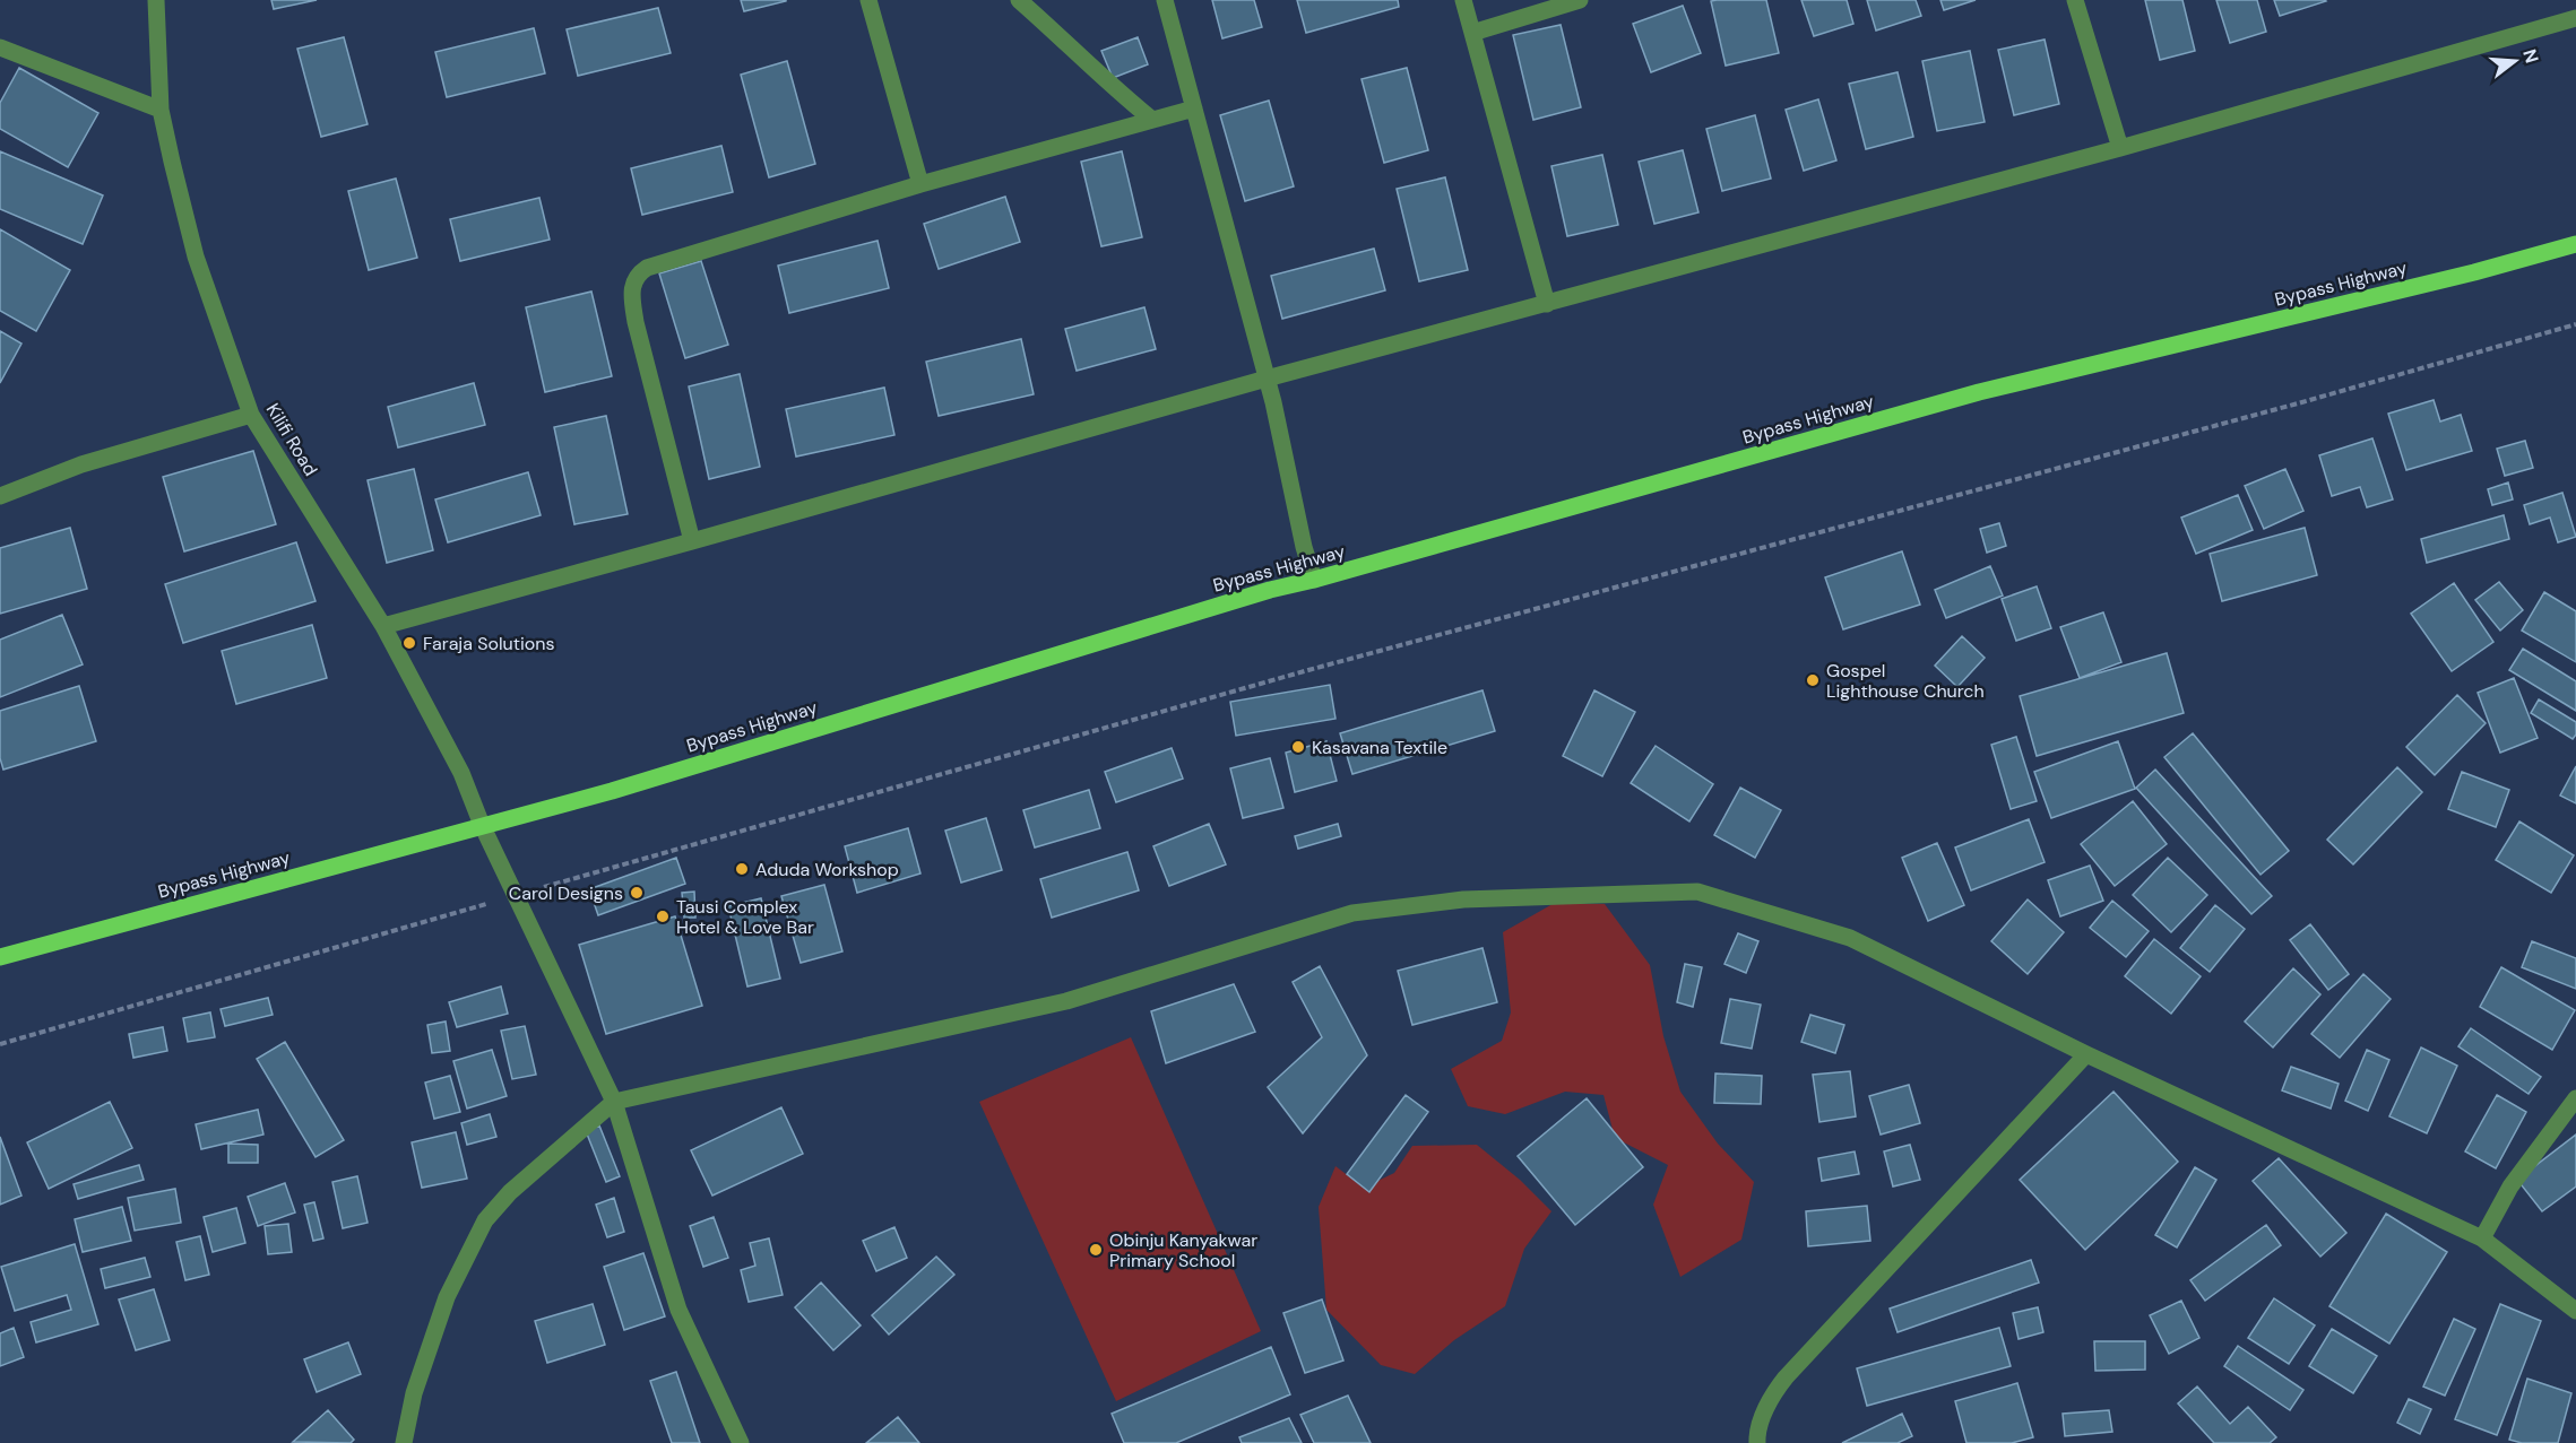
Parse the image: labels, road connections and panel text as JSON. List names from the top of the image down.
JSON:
{
  "streets": {
    "main road": ["Bypass Highway"],
    "street": ["Kilifi Road"]
  },
  "crossings": [
    ["Bypass Highway", "Kilifi Road"]
  ],
  "places": [
    "Faraja Solutions",
    "Gospel Lighthouse Church",
    "Kasavana Textile",
    "Aduda Workshop",
    "Carol Designs",
    "Tausi Complex Hotel & Love Bar",
    "Obinju Kanyakwar Primary School"
  ],
  "north": "right"
}
